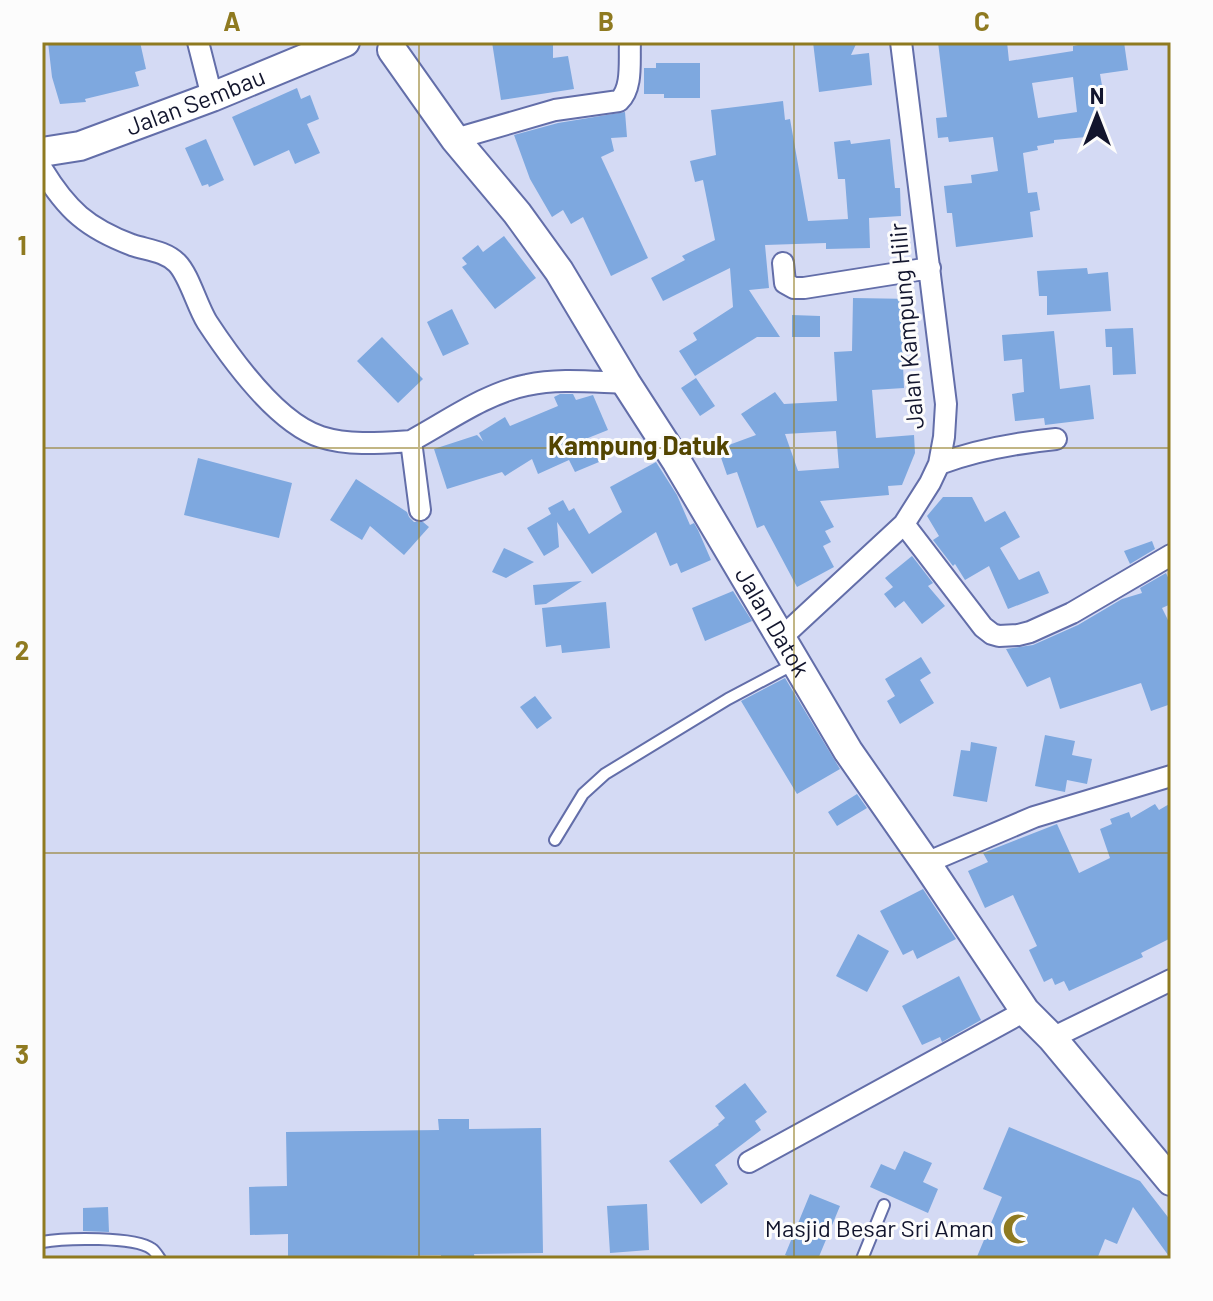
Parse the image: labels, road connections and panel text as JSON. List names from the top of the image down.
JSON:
{
  "streets": {
    "main road": ["Jalan Sembau", "Jalan Datok"],
    "street": ["Jalan Kampung Hilir"]
  },
  "crossings": [
    ["Jalan Kampung Hilir", "Jalan Datok"]
  ],
  "districts": ["Kampung Datuk"],
  "places": {
    "mosque": ["Masjid Besar Sri Aman"]
  },
  "north": "top",
  "grid": {
    "columns": ["A", "B", "C"],
    "rows": ["1", "2", "3"]
  }
}
